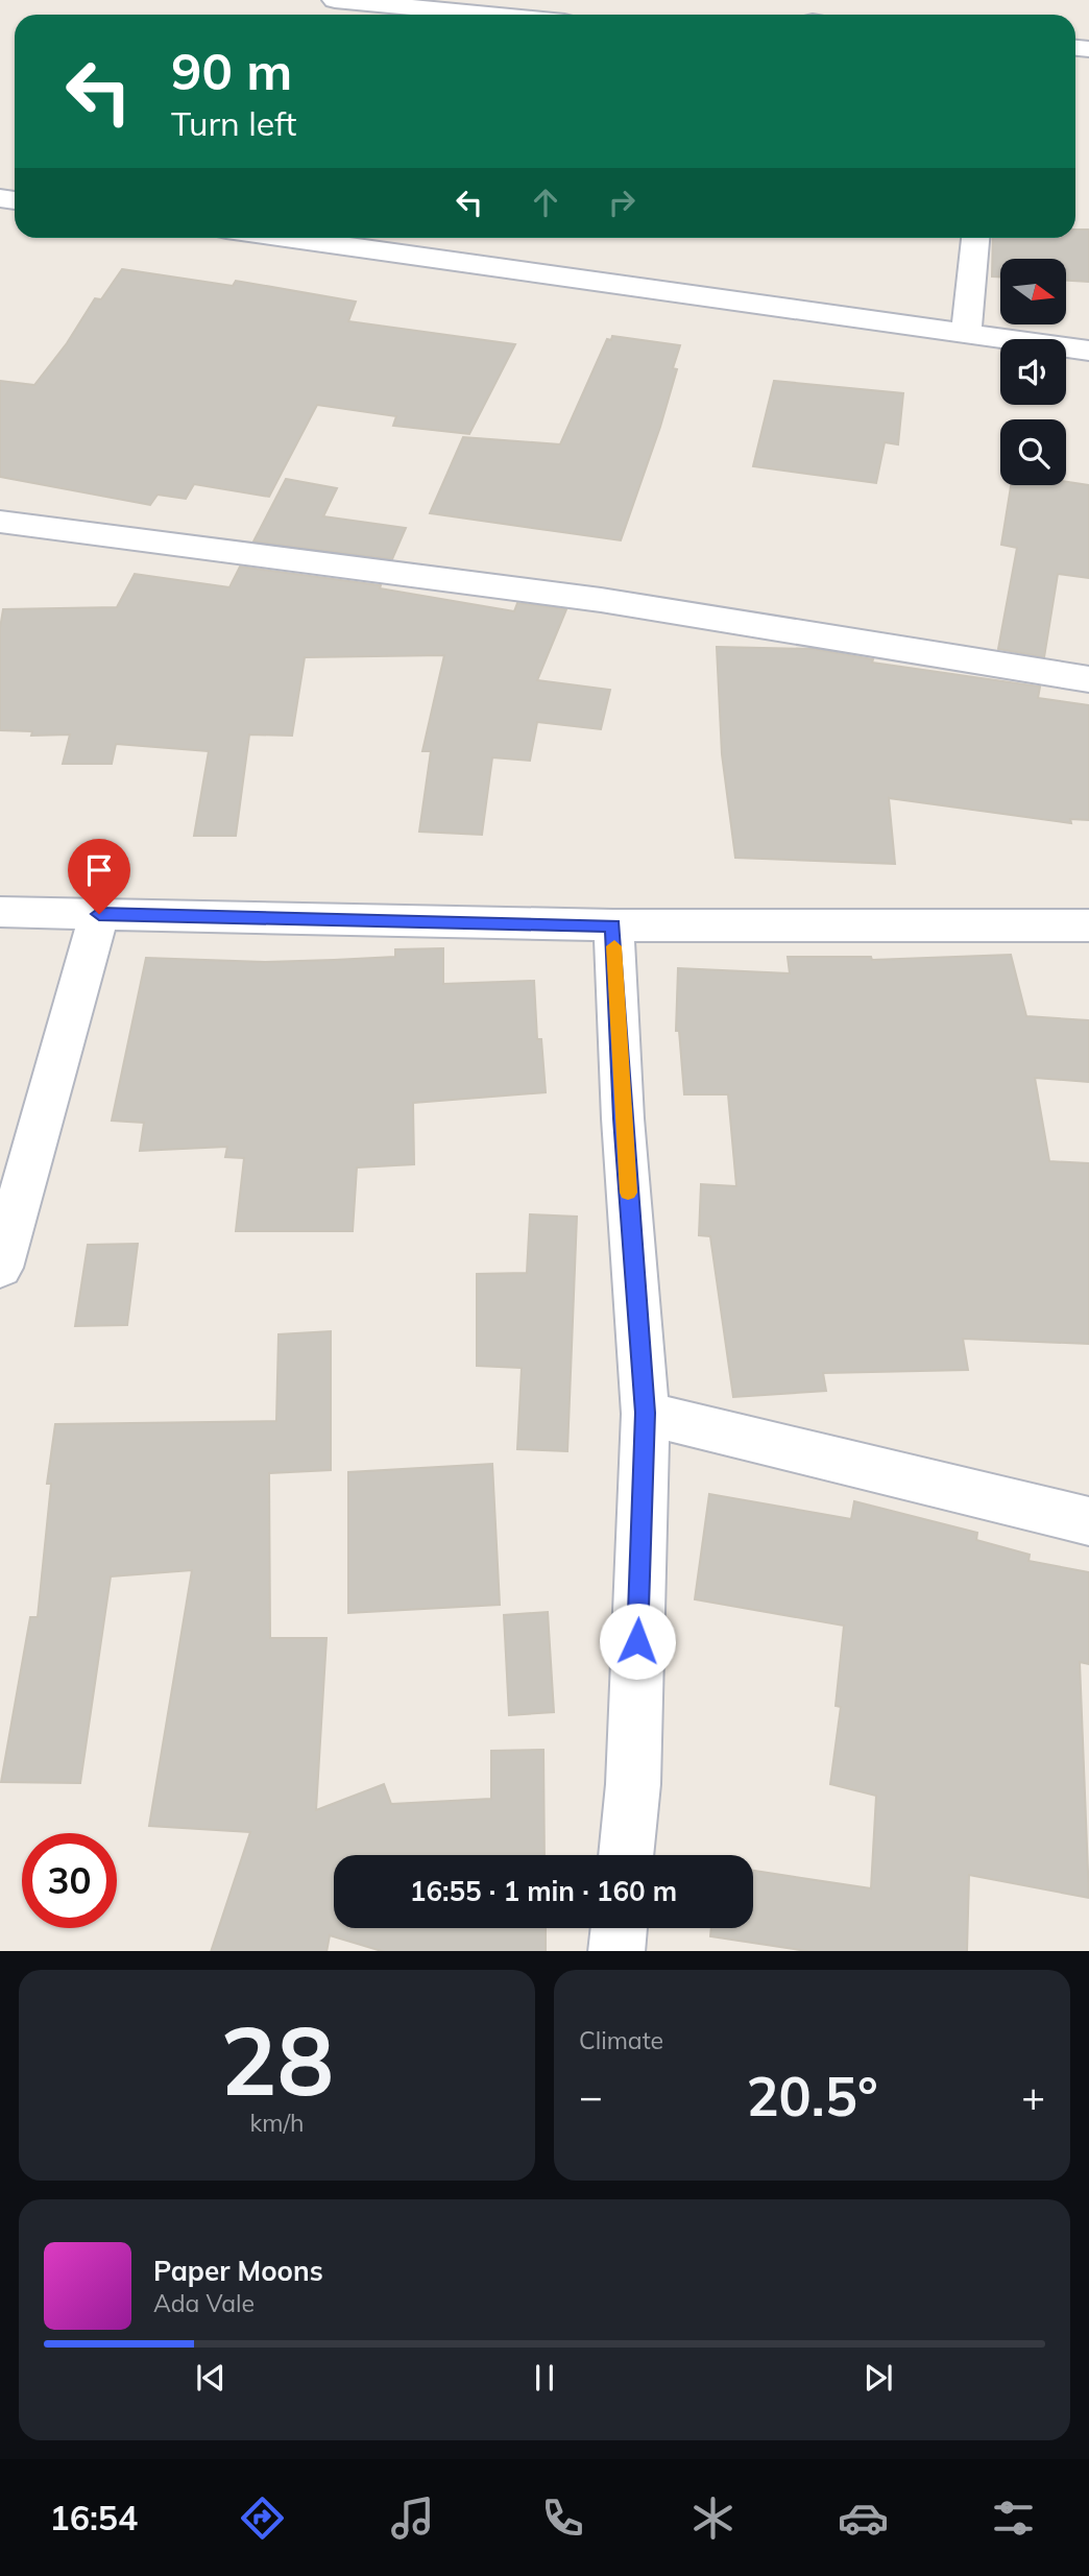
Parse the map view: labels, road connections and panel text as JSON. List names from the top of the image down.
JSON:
{
  "north": "right",
  "page": {
    "turn": ["90 m", "Turn left"],
    "limit": "30",
    "trip": "16:55 · 1 min · 160 m",
    "tile": [
      ["28", "km/h"],
      "Climate"
    ],
    "heat": ["−", "20.5°", "+"],
    "song": ["Paper Moons", "Ada Vale"],
    "tabs": "16:54"
  }
}
